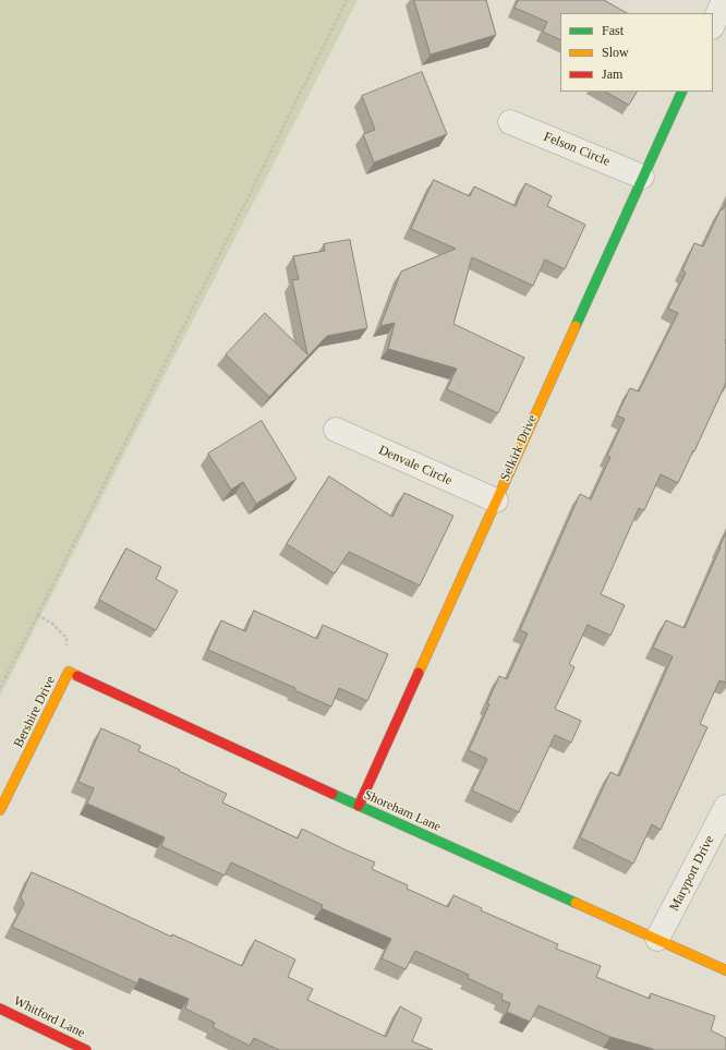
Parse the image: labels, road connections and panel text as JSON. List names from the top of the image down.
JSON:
{
  "streets": {
    "street": [
      "Felson Circle",
      "Selkirk Drive",
      "Denvale Circle",
      "Bershire Drive",
      "Shoreham Lane",
      "Maryport Drive",
      "Whitford Lane"
    ]
  },
  "crossings": [
    ["Felson Circle", "Selkirk Drive"],
    ["Selkirk Drive", "Denvale Circle"],
    ["Selkirk Drive", "Shoreham Lane"],
    ["Bershire Drive", "Shoreham Lane"],
    ["Shoreham Lane", "Maryport Drive"]
  ],
  "legend": ["Fast", "Slow", "Jam"]
}
